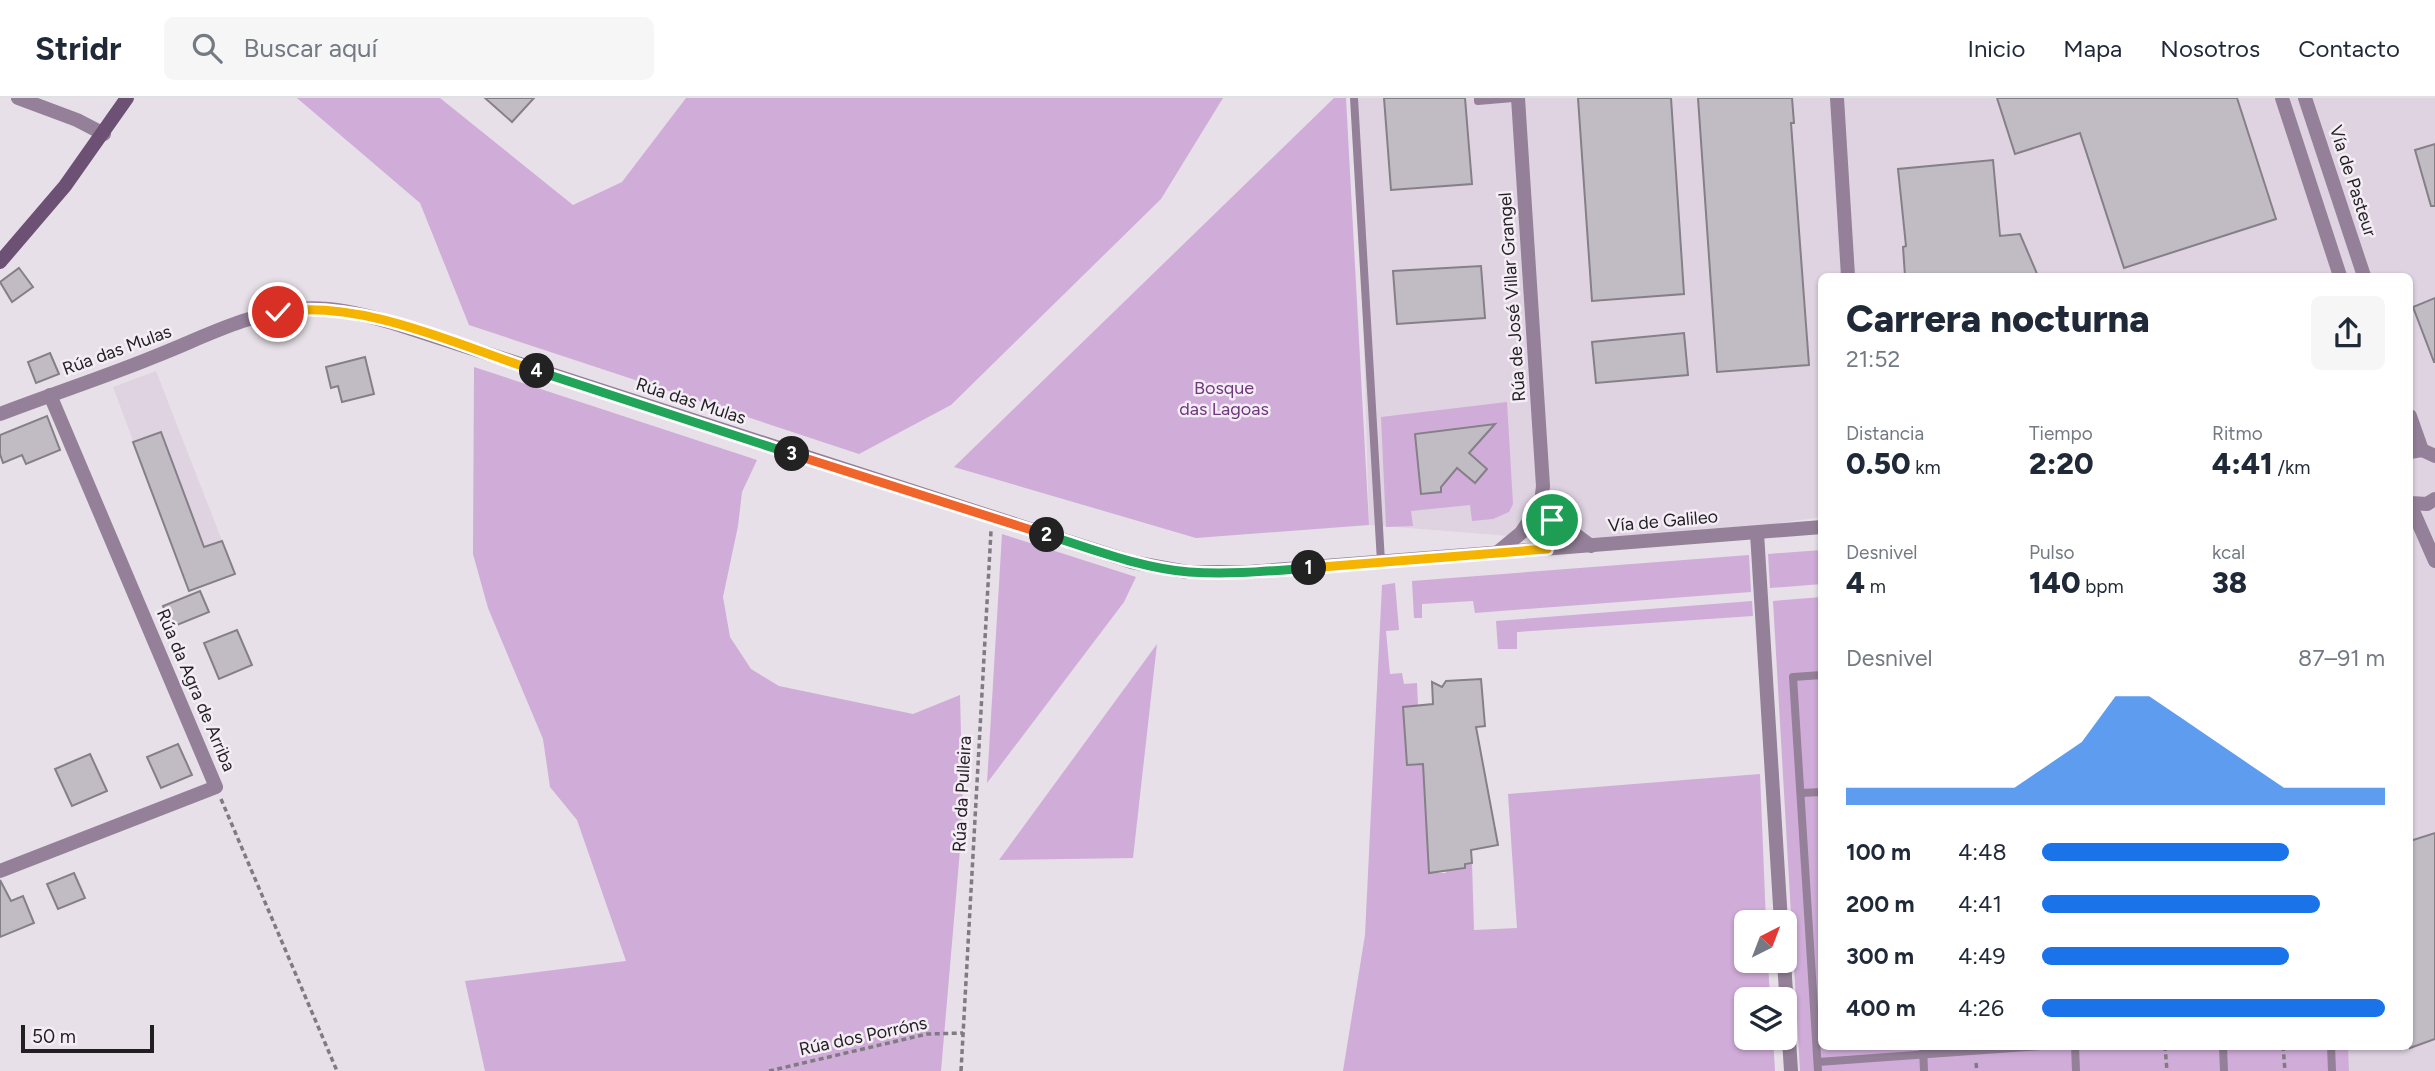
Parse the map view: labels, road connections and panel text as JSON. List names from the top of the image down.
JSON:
{
  "streets": {
    "street": [
      "Vía de Pasteur",
      "Rúa de José Villar Grangel",
      "Rúa das Mulas",
      "Vía de Galileo",
      "Rúa da Agra de Arriba"
    ],
    "path": ["Rúa da Pulleira", "Rúa dos Porróns"]
  },
  "crossings": [
    ["Rúa de José Villar Grangel", "Vía de Galileo"],
    ["Rúa das Mulas", "Vía de Galileo"],
    ["Rúa das Mulas", "Rúa da Agra de Arriba"],
    ["Rúa das Mulas", "Rúa da Pulleira"],
    ["Rúa da Pulleira", "Rúa dos Porróns"]
  ],
  "parks": ["Bosque das Lagoas"],
  "scale_bar": "50 m",
  "north": "top right",
  "page": {
    "header": "Stridr",
    "search": "Buscar aquí",
    "nav": [
      "Inicio",
      "Mapa",
      "Nosotros",
      "Contacto"
    ],
    "heading": ["Carrera nocturna", "21:52"],
    "pins": [
      "4",
      "3",
      "2",
      "1"
    ],
    "stats": [
      ["Distancia", "0.50 km"],
      ["Tiempo", "2:20"],
      ["Ritmo", "4:41 /km"],
      ["Desnivel", "4 m"],
      ["Pulso", "140 bpm"],
      ["kcal", "38"]
    ],
    "chart": ["Desnivel", "87–91 m"],
    "list": [
      {
        "name": "100 m",
        "note": "4:48"
      },
      {
        "name": "200 m",
        "note": "4:41"
      },
      {
        "name": "300 m",
        "note": "4:49"
      },
      {
        "name": "400 m",
        "note": "4:26"
      }
    ],
    "scale": "50 m"
  }
}
